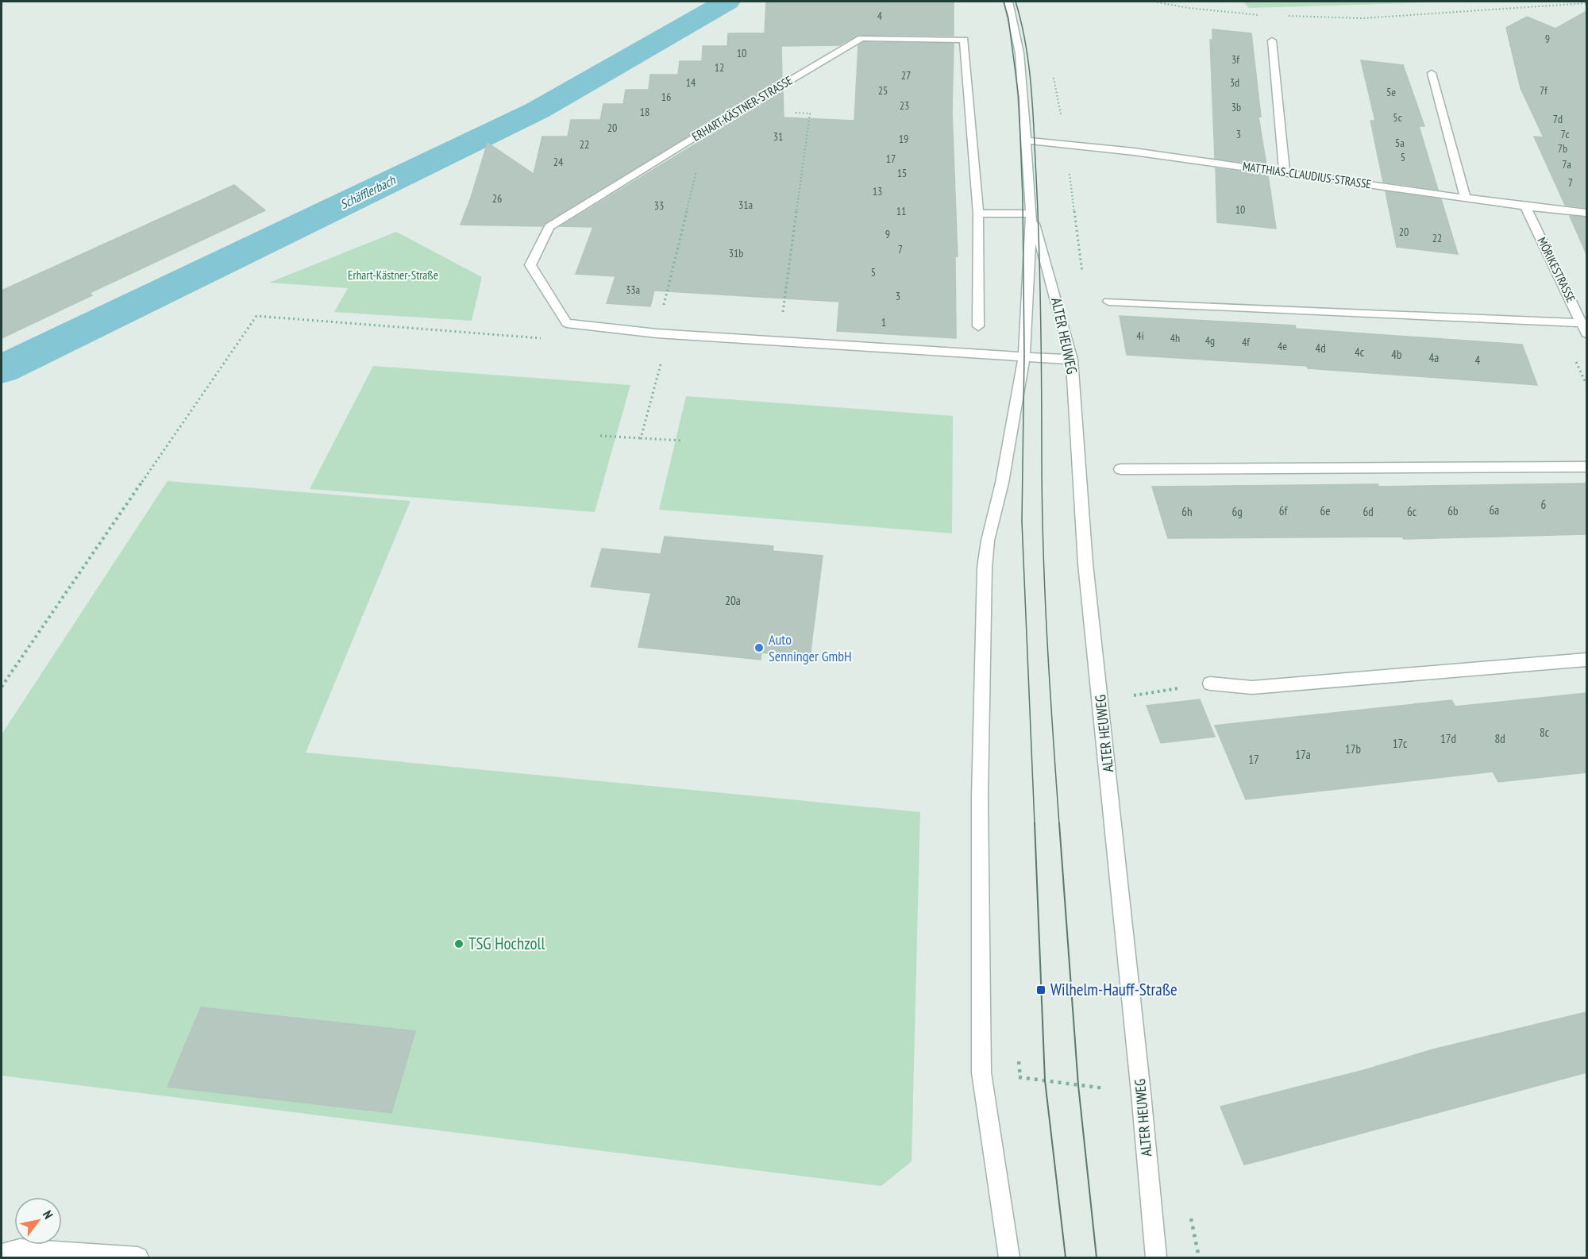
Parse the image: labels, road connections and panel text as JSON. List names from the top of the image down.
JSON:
{
  "streets": {
    "street": [
      "ERHART-KÄSTNER-STRASSE",
      "MATTHIAS-CLAUDIUS-STRASSE",
      "MÖRIKESTRASSE",
      "ALTER HEUWEG"
    ]
  },
  "crossings": [
    ["MATTHIAS-CLAUDIUS-STRASSE", "MÖRIKESTRASSE"],
    ["MATTHIAS-CLAUDIUS-STRASSE", "ALTER HEUWEG"]
  ],
  "water": ["Schäfflerbach"],
  "parks": ["Erhart-Kästner-Straße"],
  "places": {
    "other": ["Auto Senninger GmbH", "TSG Hochzoll"],
    "transit": ["Wilhelm-Hauff-Straße"]
  },
  "house_numbers": [
    "4",
    "9",
    "10",
    "3f",
    "12",
    "27",
    "14",
    "3d",
    "25",
    "7f",
    "5e",
    "16",
    "23",
    "3b",
    "18",
    "5c",
    "7d",
    "20",
    "3",
    "7c",
    "31",
    "19",
    "5a",
    "22",
    "7b",
    "5",
    "17",
    "24",
    "7a",
    "15",
    "7",
    "13",
    "26",
    "31a",
    "33",
    "10",
    "11",
    "20",
    "9",
    "22",
    "7",
    "31b",
    "5",
    "33a",
    "3",
    "1",
    "4i",
    "4h",
    "4g",
    "4f",
    "4e",
    "4d",
    "4c",
    "4b",
    "4a",
    "4",
    "6",
    "6a",
    "6f",
    "6e",
    "6b",
    "6h",
    "6g",
    "6d",
    "6c",
    "20a",
    "8c",
    "17d",
    "8d",
    "17c",
    "17b",
    "17a",
    "17"
  ],
  "north": "top right"
}
